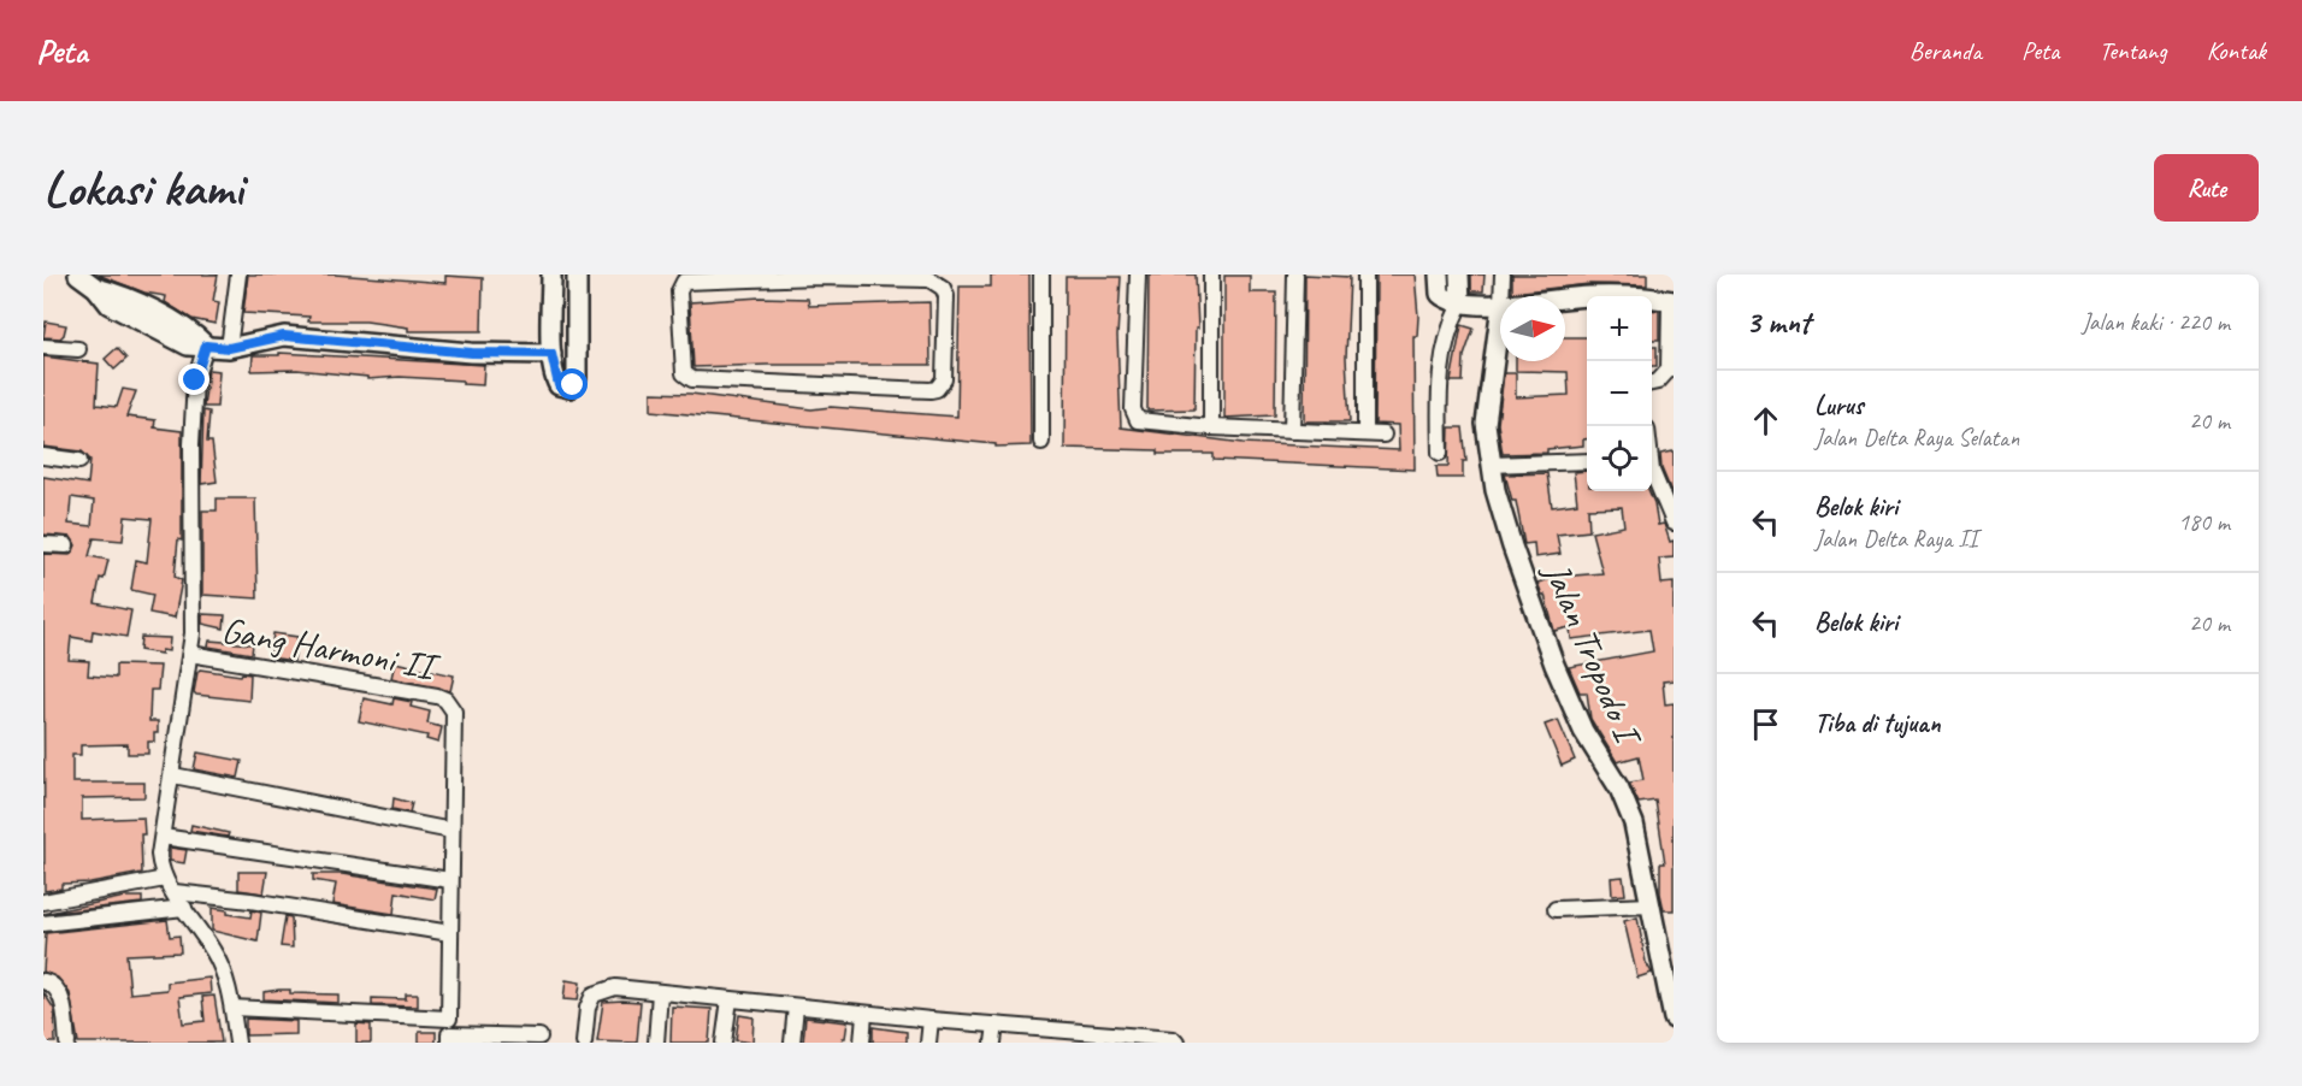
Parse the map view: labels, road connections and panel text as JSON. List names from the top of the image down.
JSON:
{
  "streets": {
    "street": ["Gang Harmoni II", "Jalan Tropodo I"]
  },
  "north": "right",
  "page": {
    "header": "Peta",
    "nav": [
      "Beranda",
      "Peta",
      "Tentang",
      "Kontak"
    ],
    "buttons": "Rute",
    "title": "Lokasi kami",
    "heading": ["3 mnt", "Jalan kaki · 220 m"],
    "map_buttons": ["+", "−"],
    "list": [
      ["Lurus", "Jalan Delta Raya Selatan", "20 m"],
      ["Belok kiri", "Jalan Delta Raya II", "180 m"],
      ["Belok kiri", "20 m"],
      "Tiba di tujuan"
    ]
  }
}
